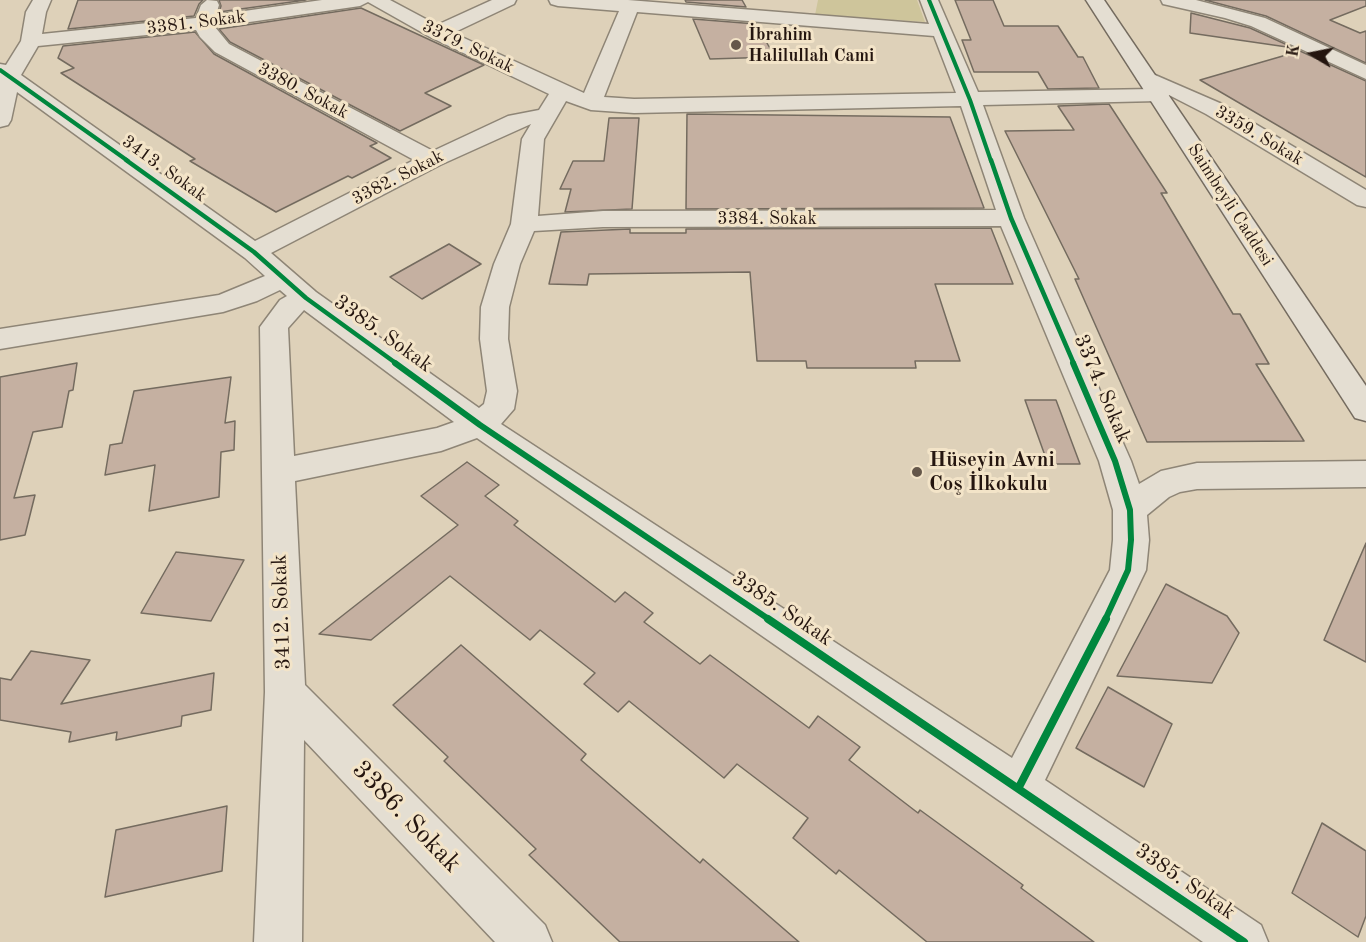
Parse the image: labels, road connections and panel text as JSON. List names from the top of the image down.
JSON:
{
  "streets": {
    "street": [
      "3381. Sokak",
      "3379. Sokak",
      "3380. Sokak",
      "3359. Sokak",
      "3413. Sokak",
      "3382. Sokak",
      "Saimbeyli Caddesi",
      "3384. Sokak",
      "3385. Sokak",
      "3374. Sokak",
      "3412. Sokak",
      "3386. Sokak"
    ]
  },
  "crossings": [
    ["3381. Sokak", "3380. Sokak"],
    ["3379. Sokak", "3359. Sokak"],
    ["3379. Sokak", "Saimbeyli Caddesi"],
    ["3379. Sokak", "3374. Sokak"],
    ["3380. Sokak", "3382. Sokak"],
    ["3359. Sokak", "Saimbeyli Caddesi"],
    ["3413. Sokak", "3382. Sokak"],
    ["3413. Sokak", "3385. Sokak"],
    ["3413. Sokak", "3412. Sokak"],
    ["3384. Sokak", "3374. Sokak"],
    ["3385. Sokak", "3374. Sokak"],
    ["3385. Sokak", "3412. Sokak"],
    ["3412. Sokak", "3386. Sokak"]
  ],
  "places": ["İbrahim Halilullah Cami", "Hüseyin Avni Coş İlkokulu"],
  "north": "left"
}
